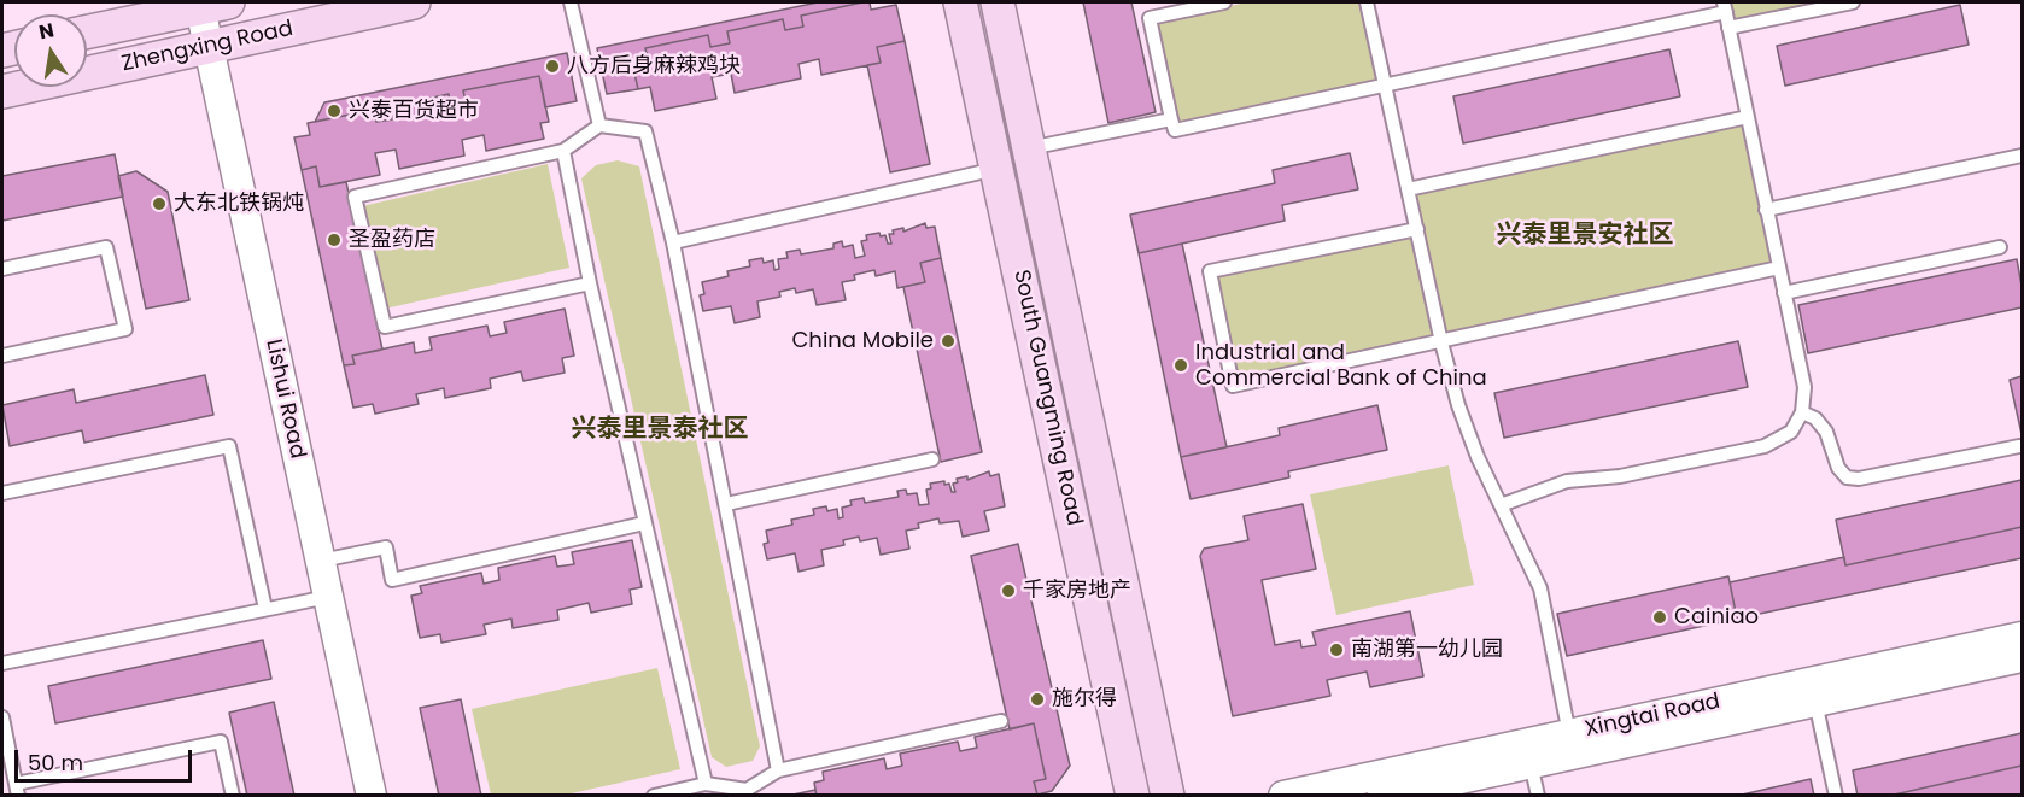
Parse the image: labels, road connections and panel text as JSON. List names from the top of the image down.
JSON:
{
  "streets": {
    "main road": ["Zhengxing Road", "South Guangming Road"],
    "street": ["Lishui Road", "Xingtai Road"]
  },
  "crossings": [
    ["Zhengxing Road", "Lishui Road"]
  ],
  "districts": ["兴泰里景安社区", "兴泰里景泰社区"],
  "places": [
    "八方后身麻辣鸡块",
    "兴泰百货超市",
    "大东北铁锅炖",
    "圣盈药店",
    "China Mobile",
    "Industrial and Commercial Bank of China",
    "千家房地产",
    "Cainiao",
    "南湖第一幼儿园",
    "施尔得"
  ],
  "scale_bar": "50 m",
  "north": "top"
}
